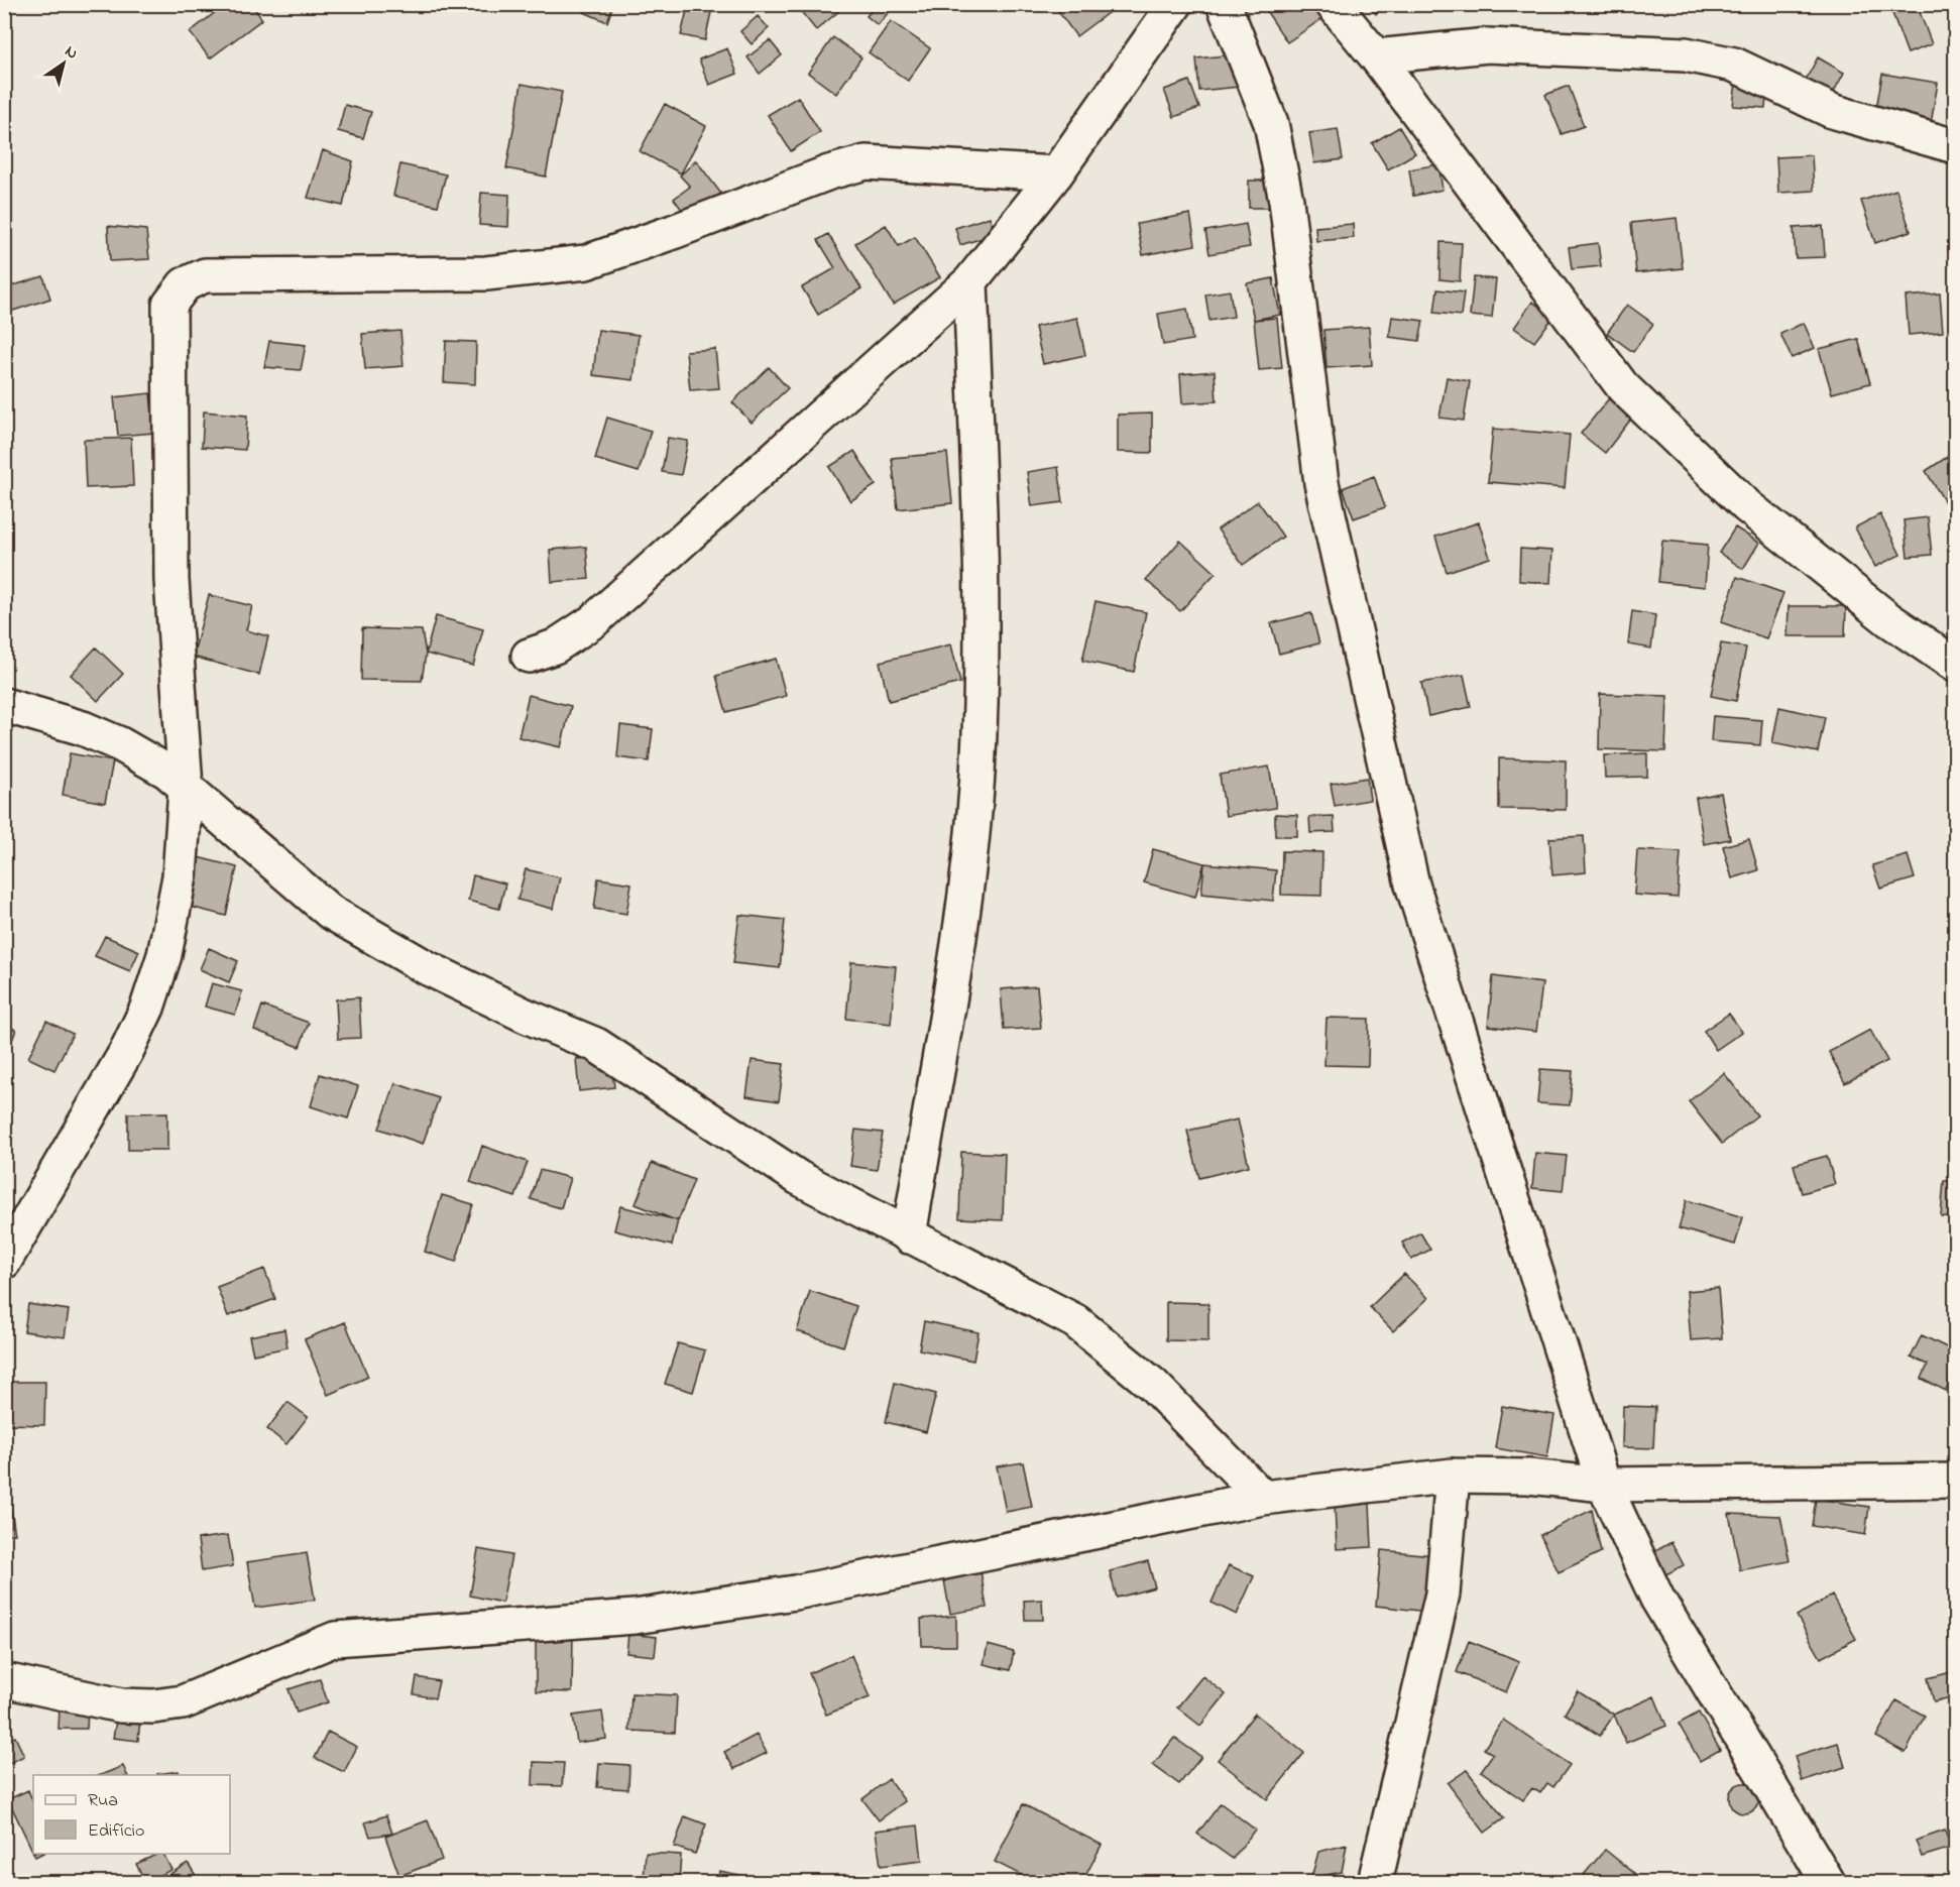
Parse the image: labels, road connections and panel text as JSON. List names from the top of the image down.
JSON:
{
  "legend": ["Rua", "Edifício"],
  "north": "top right"
}
